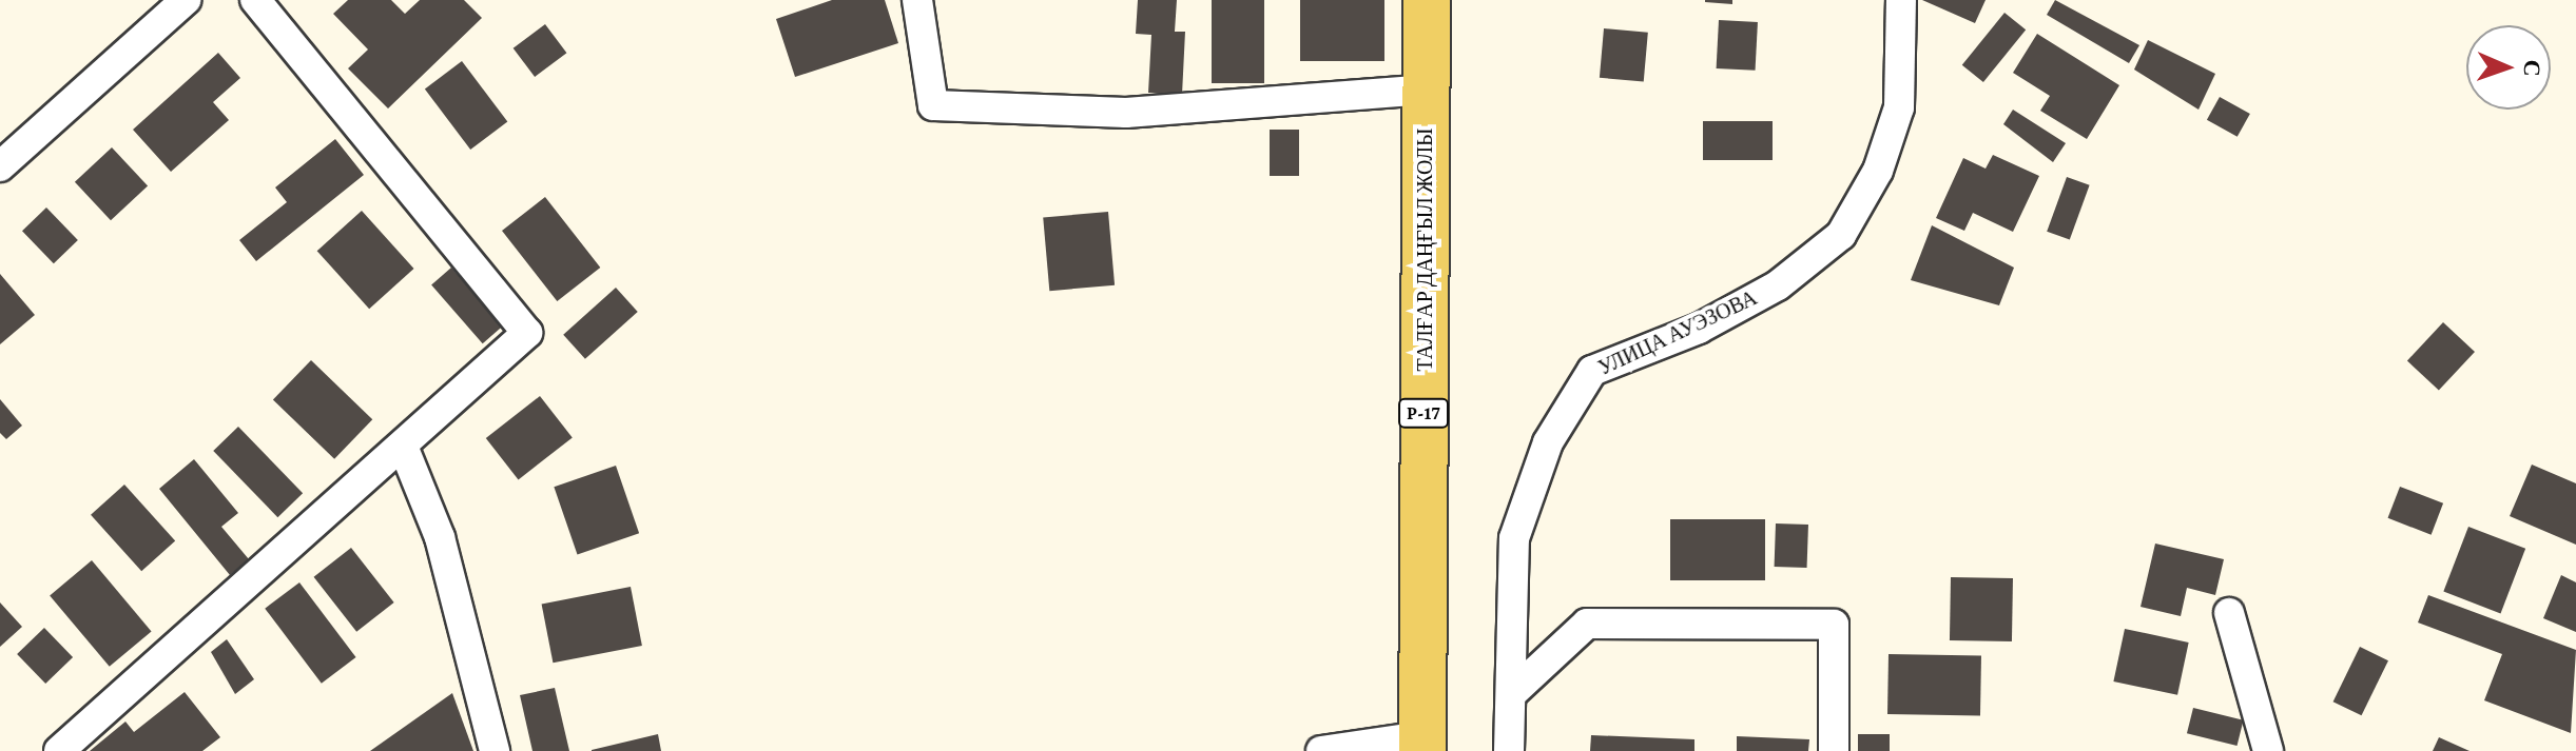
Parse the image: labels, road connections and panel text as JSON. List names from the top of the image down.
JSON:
{
  "streets": {
    "main road": ["ТАЛҒАР ДАҢҒЫЛ ЖОЛЫ", "P-17"],
    "street": ["УЛИЦА АУЭЗОВА"]
  },
  "north": "right"
}
